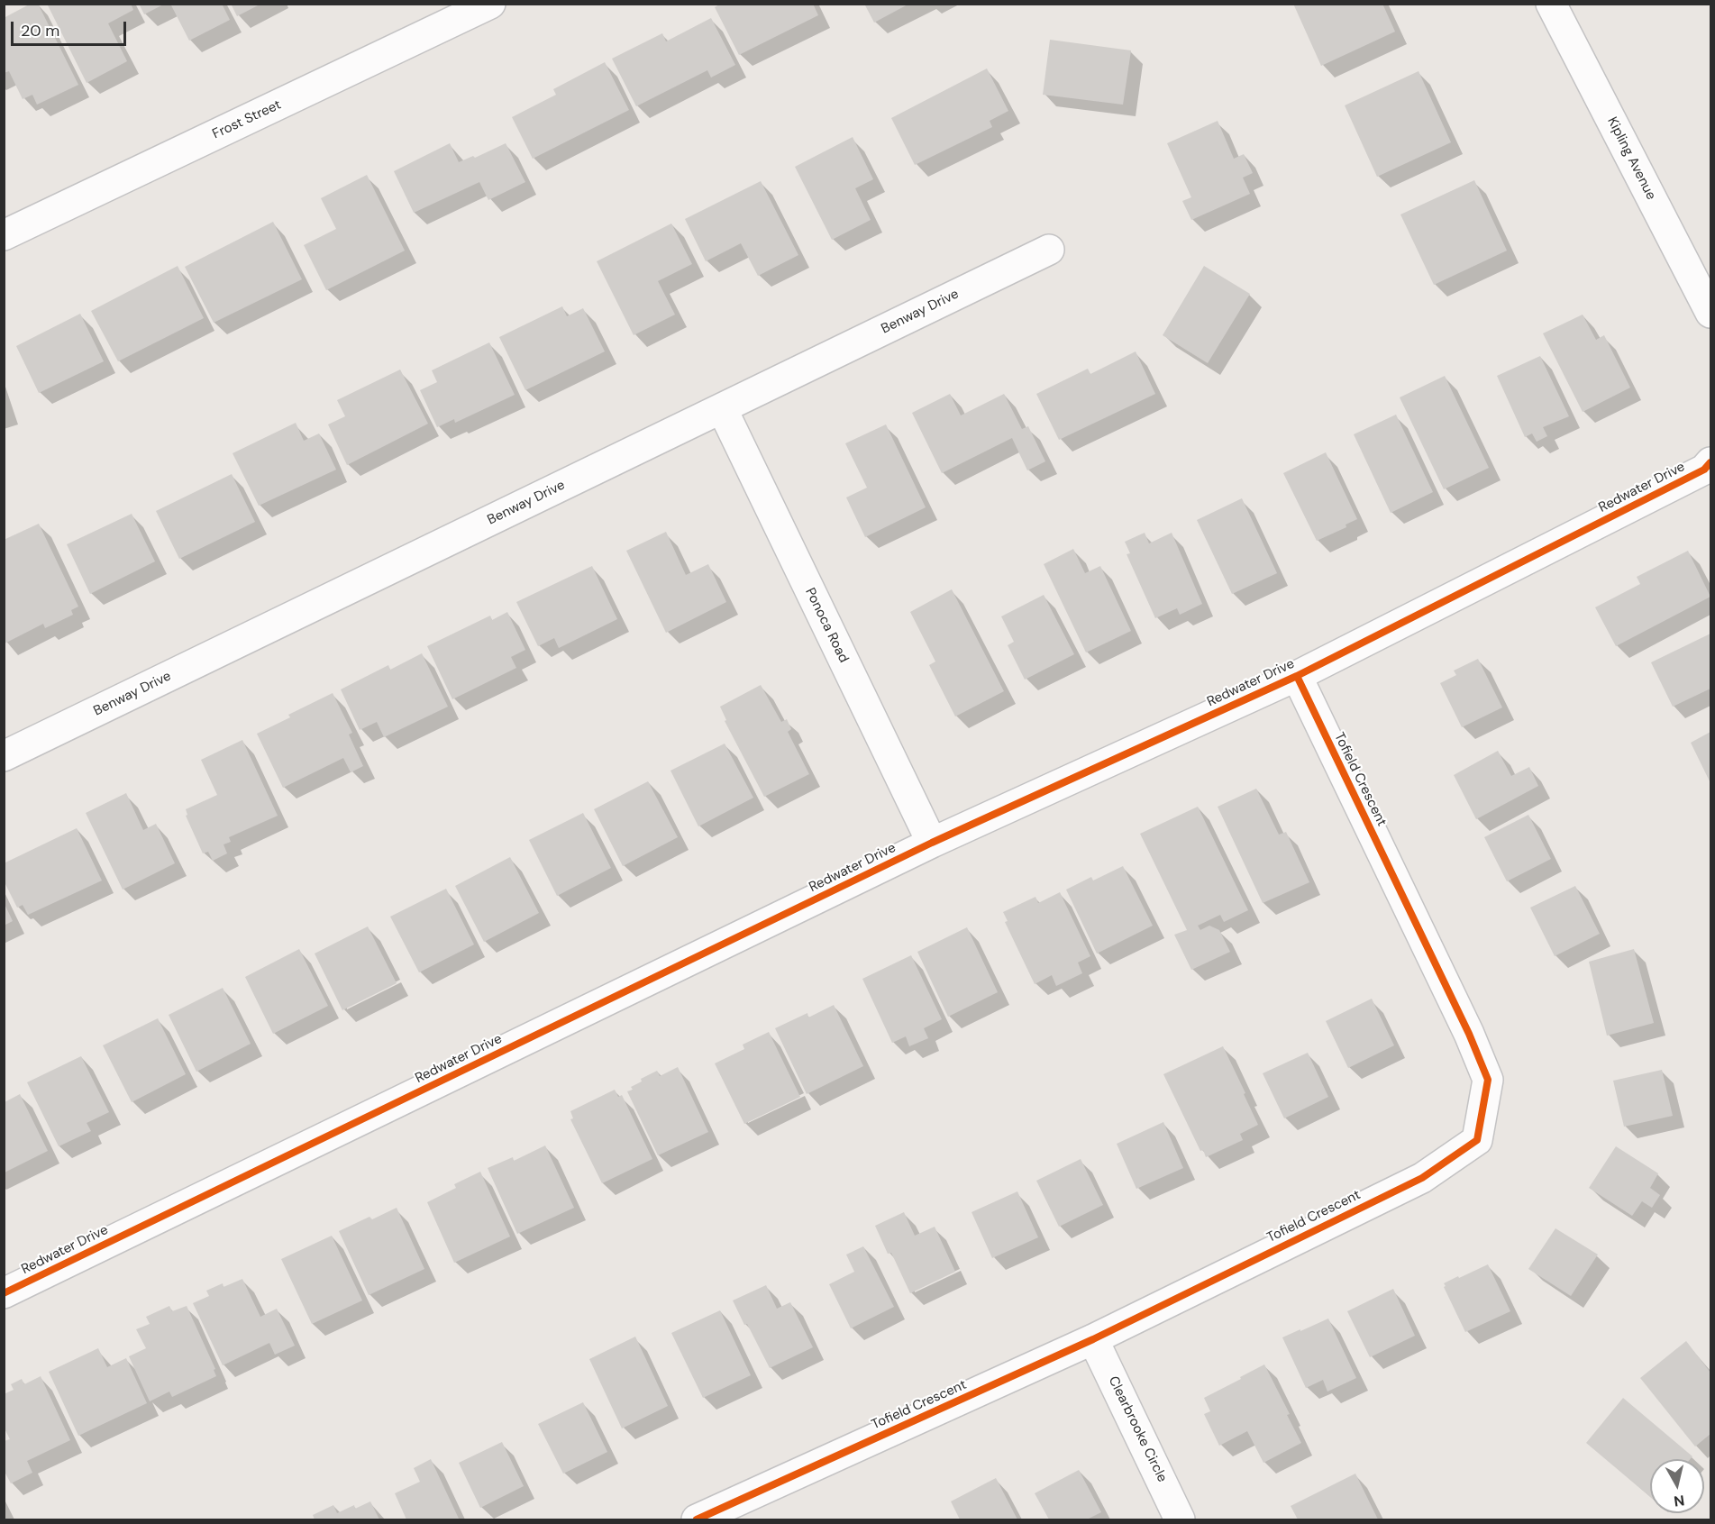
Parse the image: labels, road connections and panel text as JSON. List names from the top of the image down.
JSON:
{
  "streets": {
    "street": [
      "Frost Street",
      "Kipling Avenue",
      "Benway Drive",
      "Redwater Drive",
      "Ponoca Road",
      "Tofield Crescent",
      "Clearbrooke Circle"
    ]
  },
  "crossings": [
    ["Benway Drive", "Ponoca Road"],
    ["Redwater Drive", "Ponoca Road"],
    ["Redwater Drive", "Tofield Crescent"],
    ["Tofield Crescent", "Clearbrooke Circle"]
  ],
  "scale_bar": "20 m",
  "north": "bottom"
}
